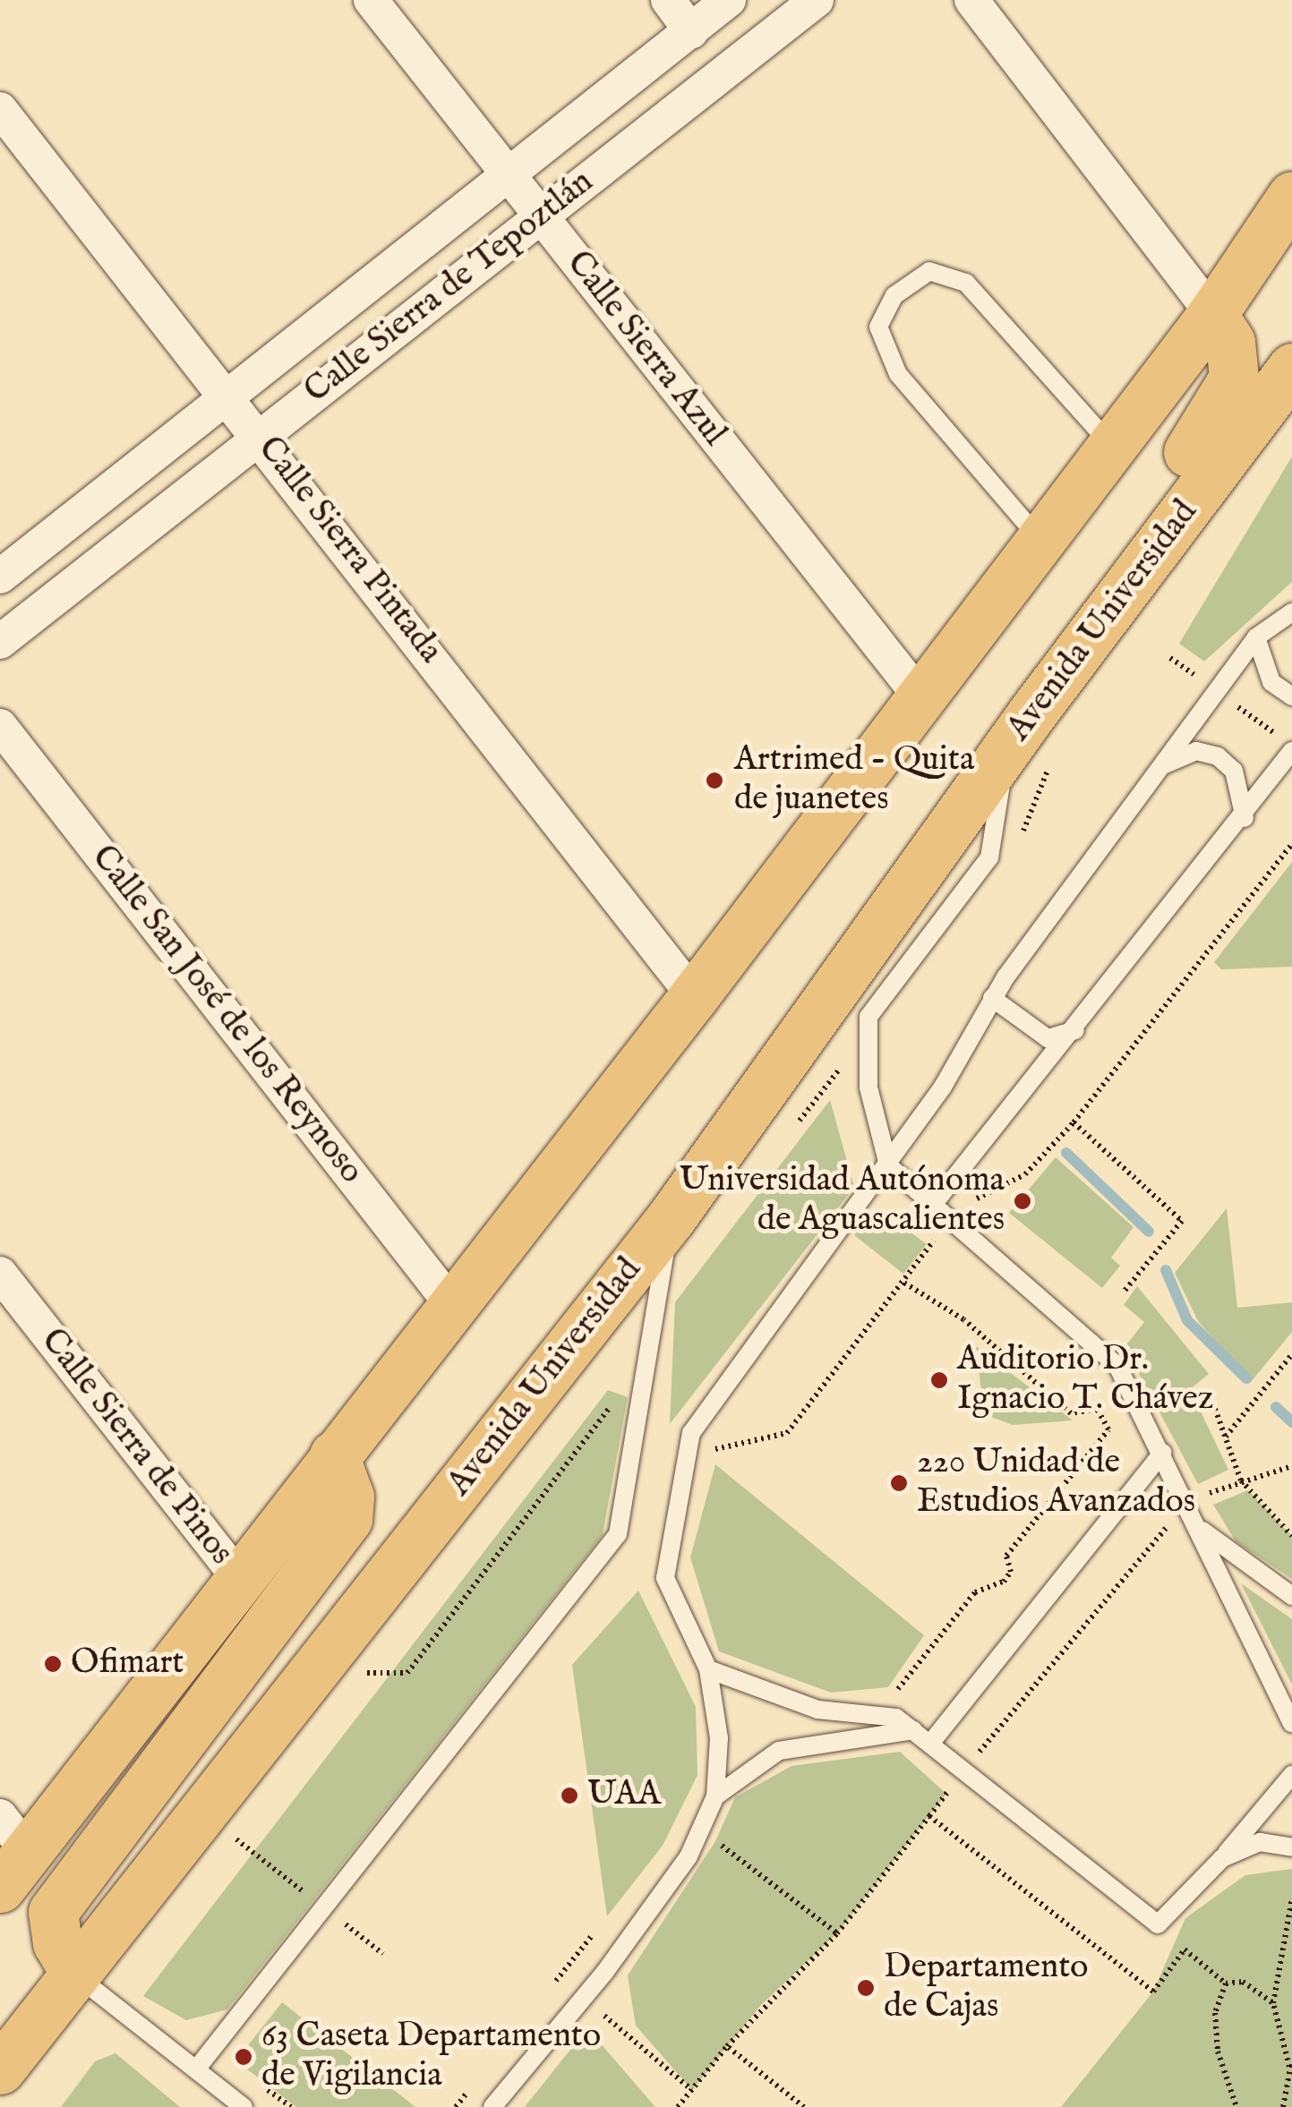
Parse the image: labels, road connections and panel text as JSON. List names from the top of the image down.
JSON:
{
  "streets": {
    "main road": ["Avenida Universidad"],
    "street": [
      "Calle Sierra de Tepoztlán",
      "Calle Sierra Azul",
      "Calle Sierra Pintada",
      "Calle San José de los Reynoso",
      "Calle Sierra de Pinos"
    ]
  },
  "crossings": [
    ["Calle Sierra de Tepoztlán", "Calle Sierra Azul"],
    ["Calle Sierra de Tepoztlán", "Calle Sierra Pintada"]
  ],
  "places": [
    "Artrimed - Quita de juanetes",
    "Universidad Autónoma de Aguascalientes",
    "Auditorio Dr. Ignacio T. Chávez",
    "220 Unidad de Estudios Avanzados",
    "Ofimart",
    "UAA",
    "Departamento de Cajas",
    "63 Caseta Departamento de Vigilancia"
  ]
}
